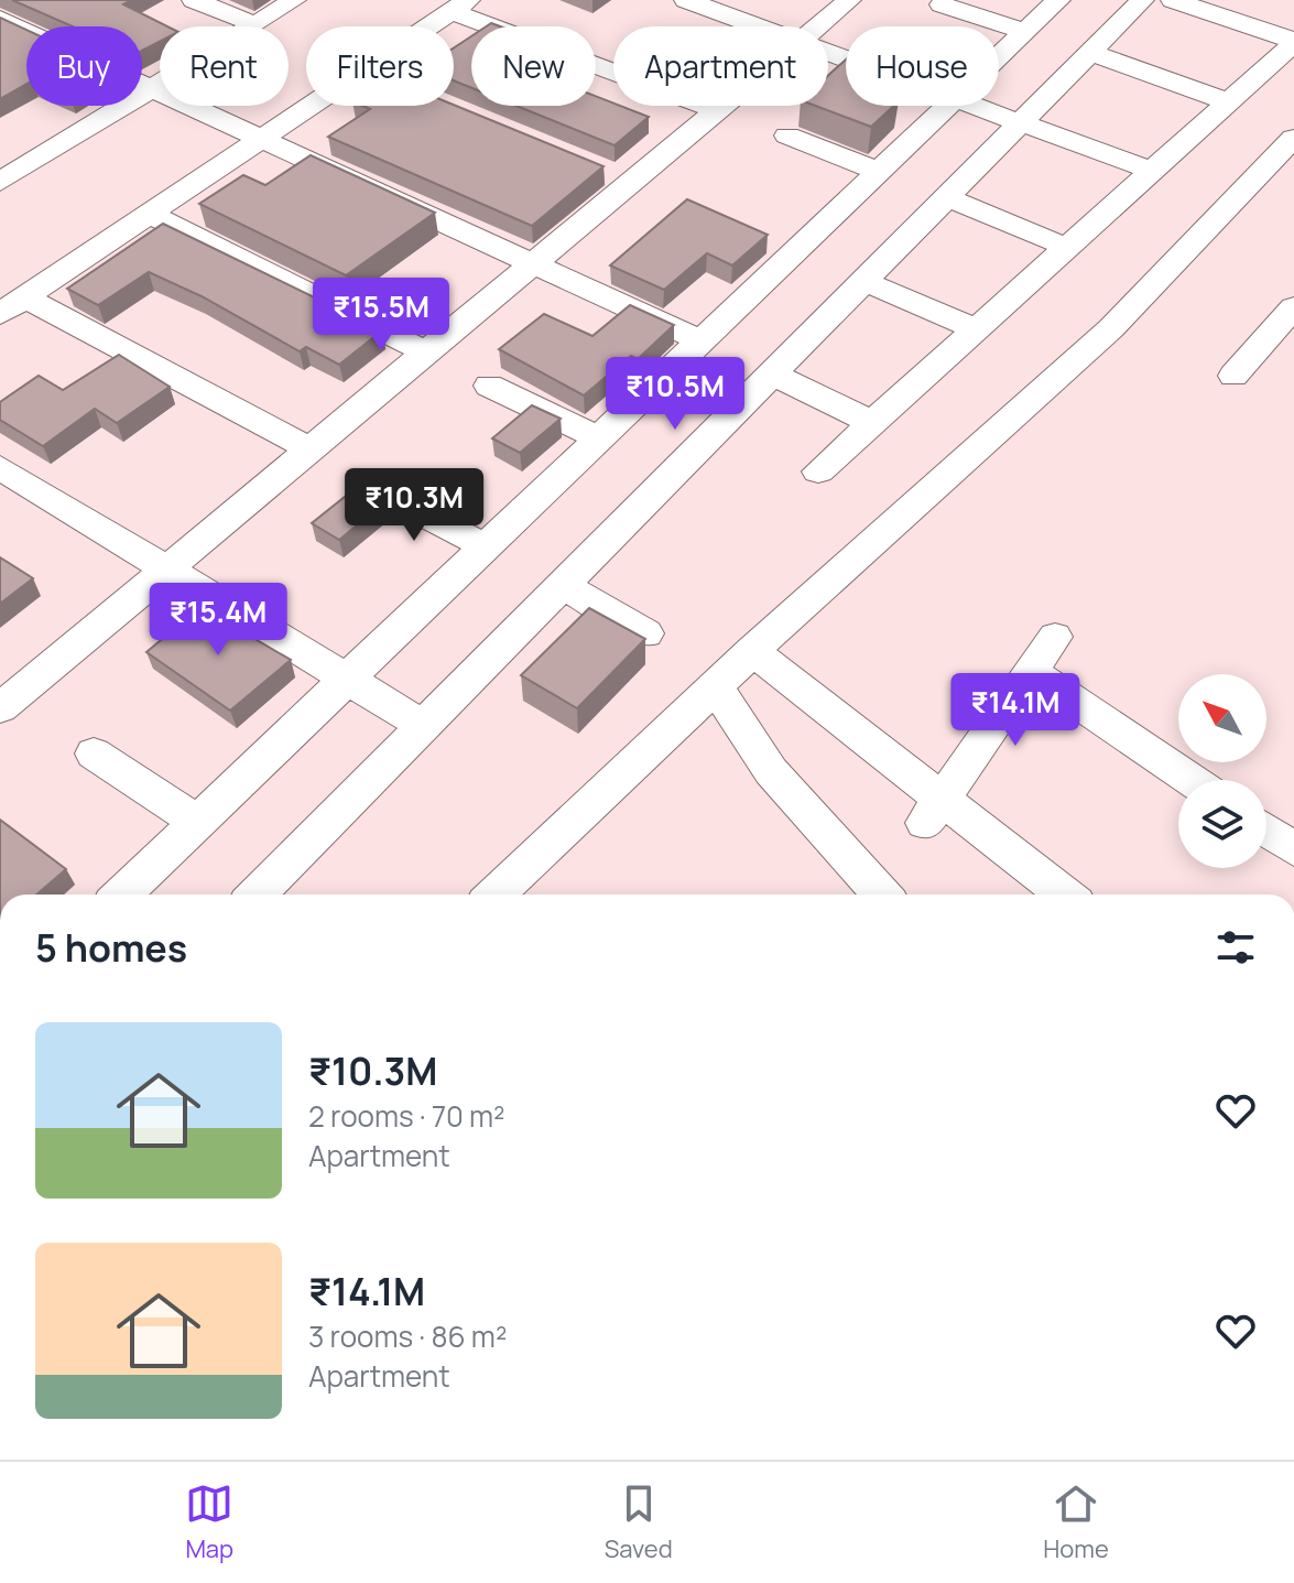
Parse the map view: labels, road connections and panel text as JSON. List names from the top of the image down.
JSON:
{
  "north": "top left",
  "page": {
    "chip": [
      "Buy",
      "Rent",
      "Filters",
      "New",
      "Apartment",
      "House"
    ],
    "price": [
      "₹15.5M",
      "₹10.5M",
      "₹10.3M",
      "₹15.4M",
      "₹14.1M"
    ],
    "heading": "5 homes",
    "list": [
      {
        "name": "₹10.3M",
        "note": "2 rooms · 70 m² · Apartment"
      },
      {
        "name": "₹14.1M",
        "note": "3 rooms · 86 m² · Apartment"
      }
    ],
    "tabs": ["Map", "Saved", "Home"]
  }
}
